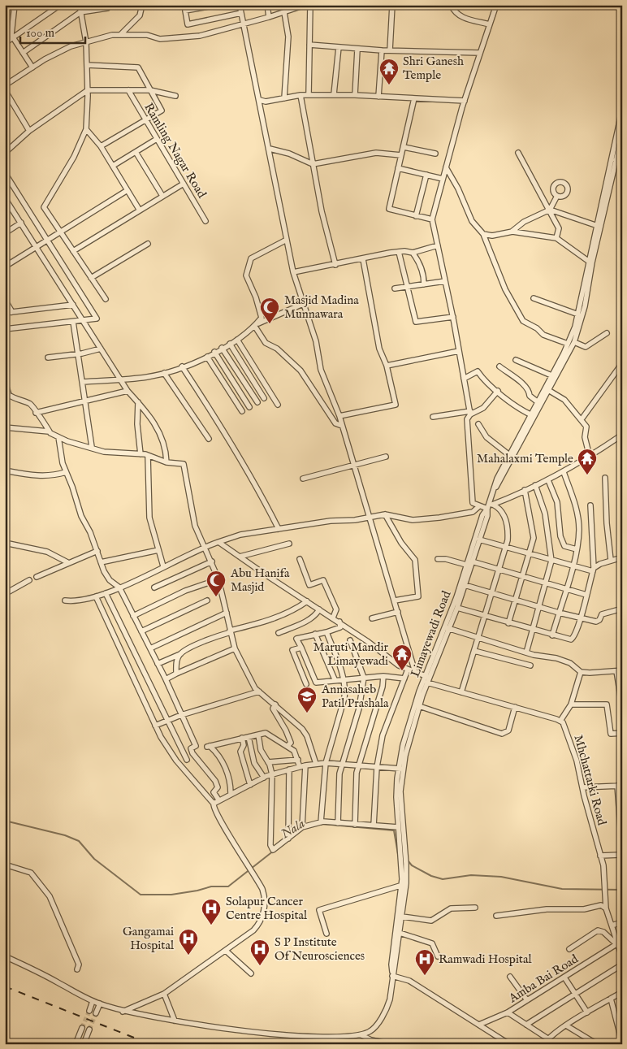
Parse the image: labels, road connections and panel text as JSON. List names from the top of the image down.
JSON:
{
  "streets": {
    "street": [
      "Ramling Nagar Road",
      "Limayewadi Road",
      "Mhchattarki Road",
      "Amba Bai Road"
    ]
  },
  "crossings": [
    ["Mhchattarki Road", "Amba Bai Road"]
  ],
  "water": ["Nala"],
  "places": {
    "temple": ["Shri Ganesh Temple", "Mahalaxmi Temple", "Maruti Mandir Limayewadi"],
    "mosque": ["Masjid Madina Munnawara", "Abu Hanifa Masjid"],
    "school or university": ["Annasaheb Patil Prashala"],
    "hospital": [
      "Solapur Cancer Centre Hospital",
      "Gangamai Hospital",
      "S P Institute Of Neurosciences",
      "Ramwadi Hospital"
    ]
  },
  "scale_bar": "100 m"
}
